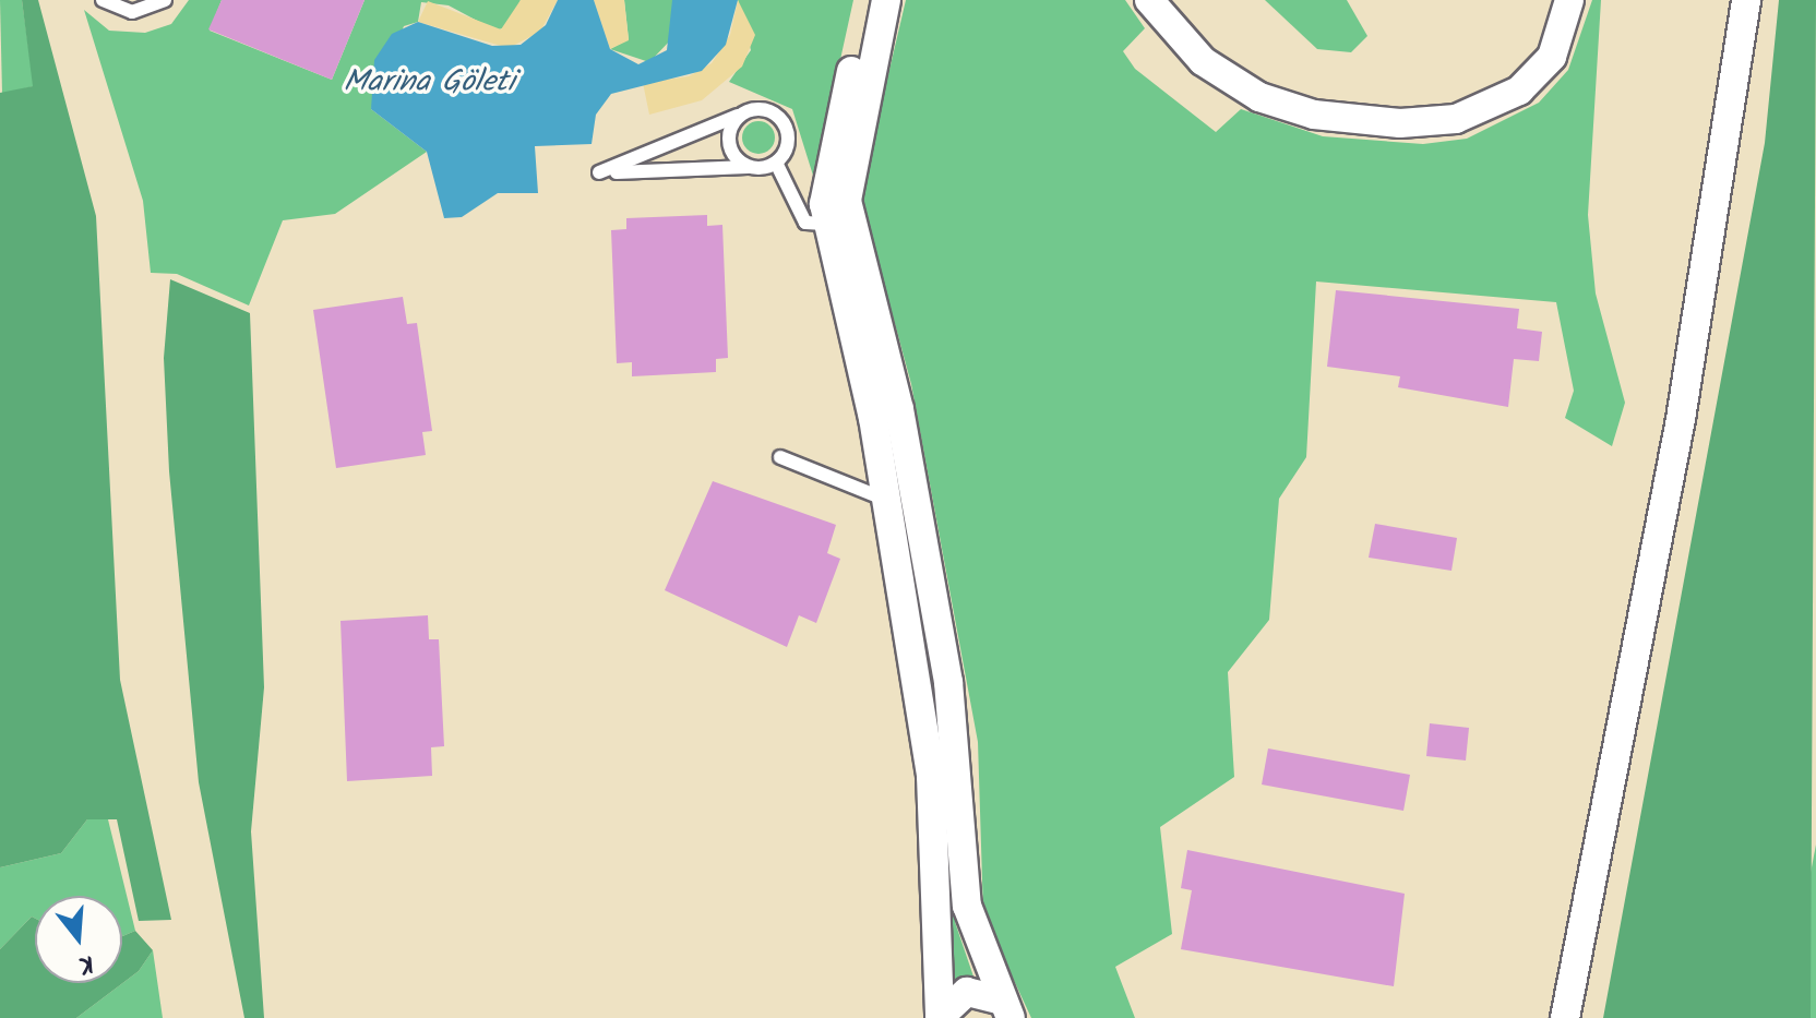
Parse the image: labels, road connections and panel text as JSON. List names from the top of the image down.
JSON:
{
  "water": ["Marina Göleti"],
  "north": "bottom"
}
